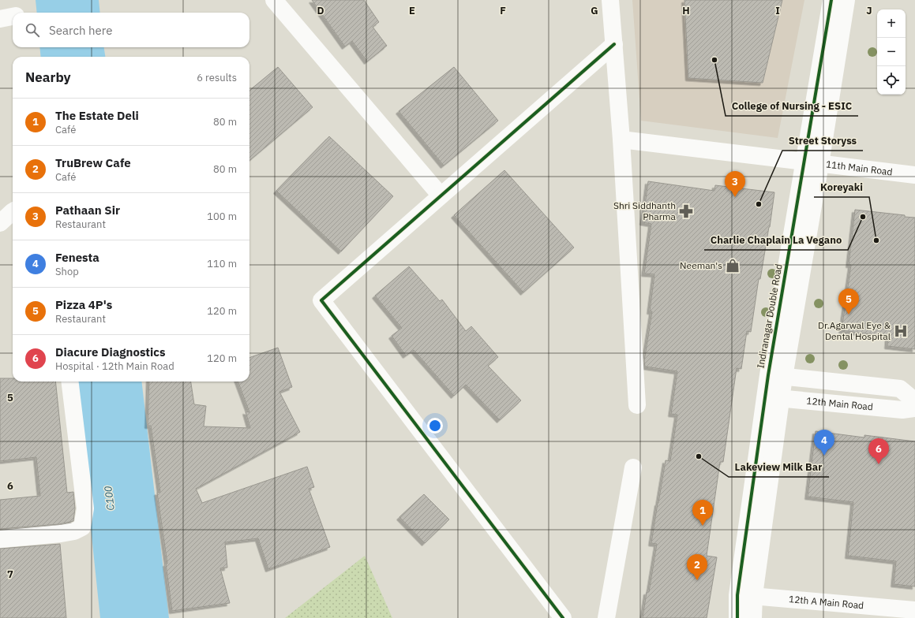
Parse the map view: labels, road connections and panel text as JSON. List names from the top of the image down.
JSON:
{
  "streets": {
    "street": [
      "11th Main Road",
      "Indiranagar Double Road",
      "12th Main Road",
      "12th A Main Road"
    ]
  },
  "crossings": [
    ["11th Main Road", "Indiranagar Double Road"],
    ["Indiranagar Double Road", "12th Main Road"],
    ["Indiranagar Double Road", "12th A Main Road"]
  ],
  "water": ["C100"],
  "places": {
    "other": [
      "College of Nursing - ESIC",
      "Street Storyss",
      "Charlie Chaplain La Vegano",
      "Koreyaki",
      "Lakeview Milk Bar"
    ],
    "pharmacy": ["Shri Siddhanth Pharma"],
    "shop": ["Neeman's"],
    "hospital": ["Dr.Agarwal Eye & Dental Hospital"]
  },
  "page": {
    "map_buttons": ["+", "−"],
    "search": "Search here",
    "heading": ["Nearby", "6 results"],
    "list": [
      {
        "mark": "1",
        "name": "The Estate Deli",
        "note": "Café",
        "value": "80 m"
      },
      {
        "mark": "2",
        "name": "TruBrew Cafe",
        "note": "Café",
        "value": "80 m"
      },
      {
        "mark": "3",
        "name": "Pathaan Sir",
        "note": "Restaurant",
        "value": "100 m"
      },
      {
        "mark": "4",
        "name": "Fenesta",
        "note": "Shop",
        "value": "110 m"
      },
      {
        "mark": "5",
        "name": "Pizza 4P's",
        "note": "Restaurant",
        "value": "120 m"
      },
      {
        "mark": "6",
        "name": "Diacure Diagnostics",
        "note": "Hospital · 12th Main Road",
        "value": "120 m"
      }
    ],
    "pins": [
      "3",
      "5",
      "4",
      "6",
      "1",
      "2"
    ]
  },
  "grid": {
    "columns": [
      "D",
      "E",
      "F",
      "G",
      "H",
      "I",
      "J"
    ],
    "rows": ["5", "6", "7"]
  }
}
